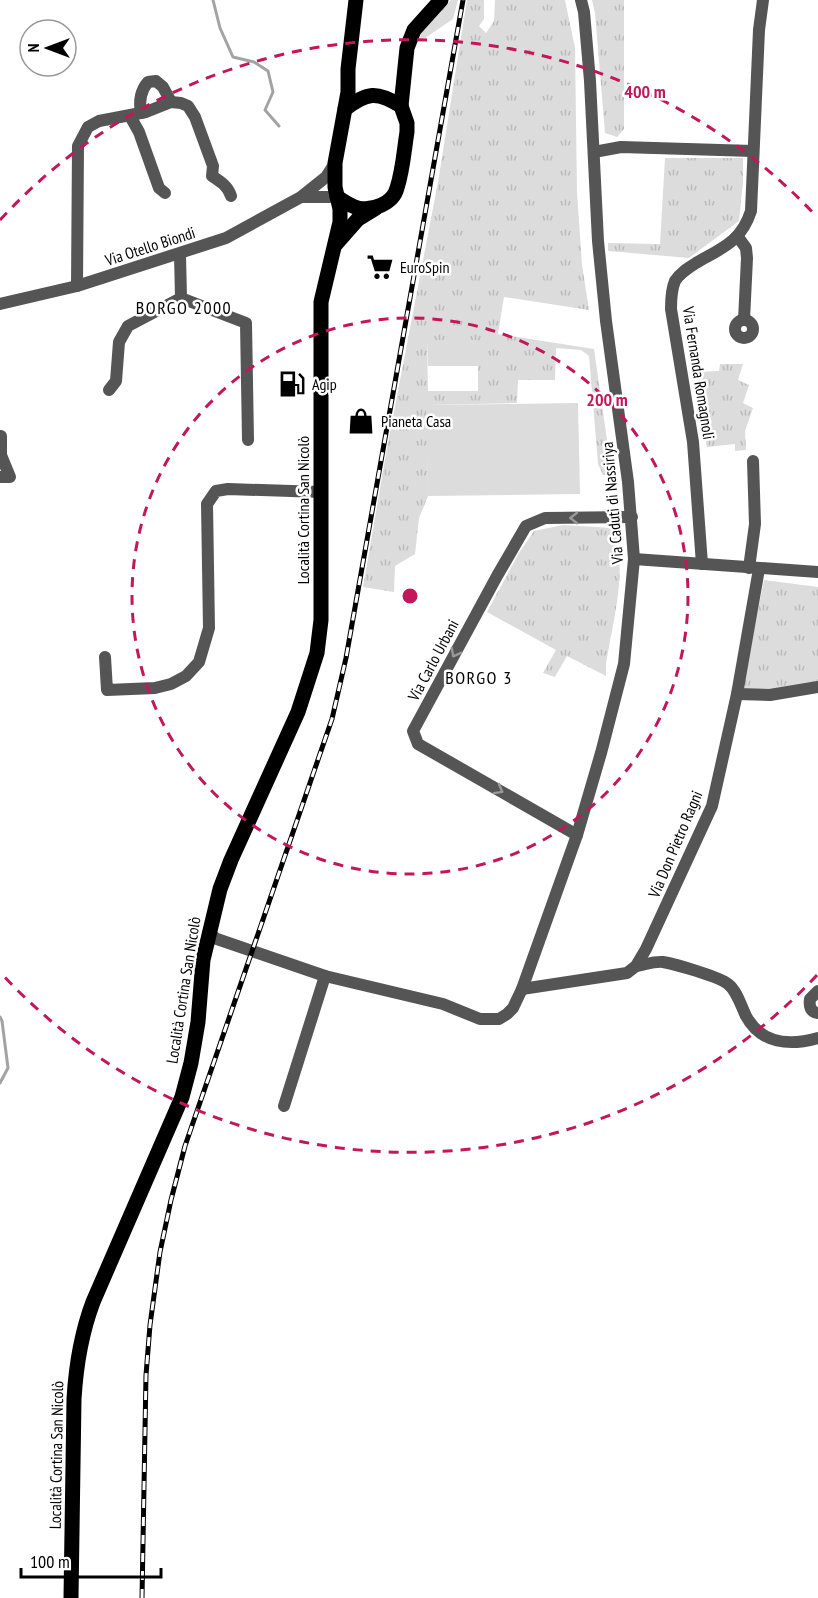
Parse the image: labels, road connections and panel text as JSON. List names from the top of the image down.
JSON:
{
  "streets": {
    "main road": ["Località Cortina San Nicolò"],
    "street": [
      "Via Otello Biondi",
      "Via Fernanda Romagnoli",
      "Via Caduti di Nassiriya",
      "Via Carlo Urbani",
      "Via Don Pietro Ragni"
    ]
  },
  "crossings": [
    ["Via Otello Biondi", "Località Cortina San Nicolò"],
    ["Via Caduti di Nassiriya", "Località Cortina San Nicolò"],
    ["Via Caduti di Nassiriya", "Via Carlo Urbani"]
  ],
  "districts": ["BORGO 2000", "BORGO 3"],
  "places": {
    "supermarket": ["EuroSpin"],
    "fuel station": ["Agip"],
    "shop": ["Pianeta Casa"]
  },
  "scale_bar": "100 m",
  "north": "left",
  "rings": ["400 m", "200 m"]
}
